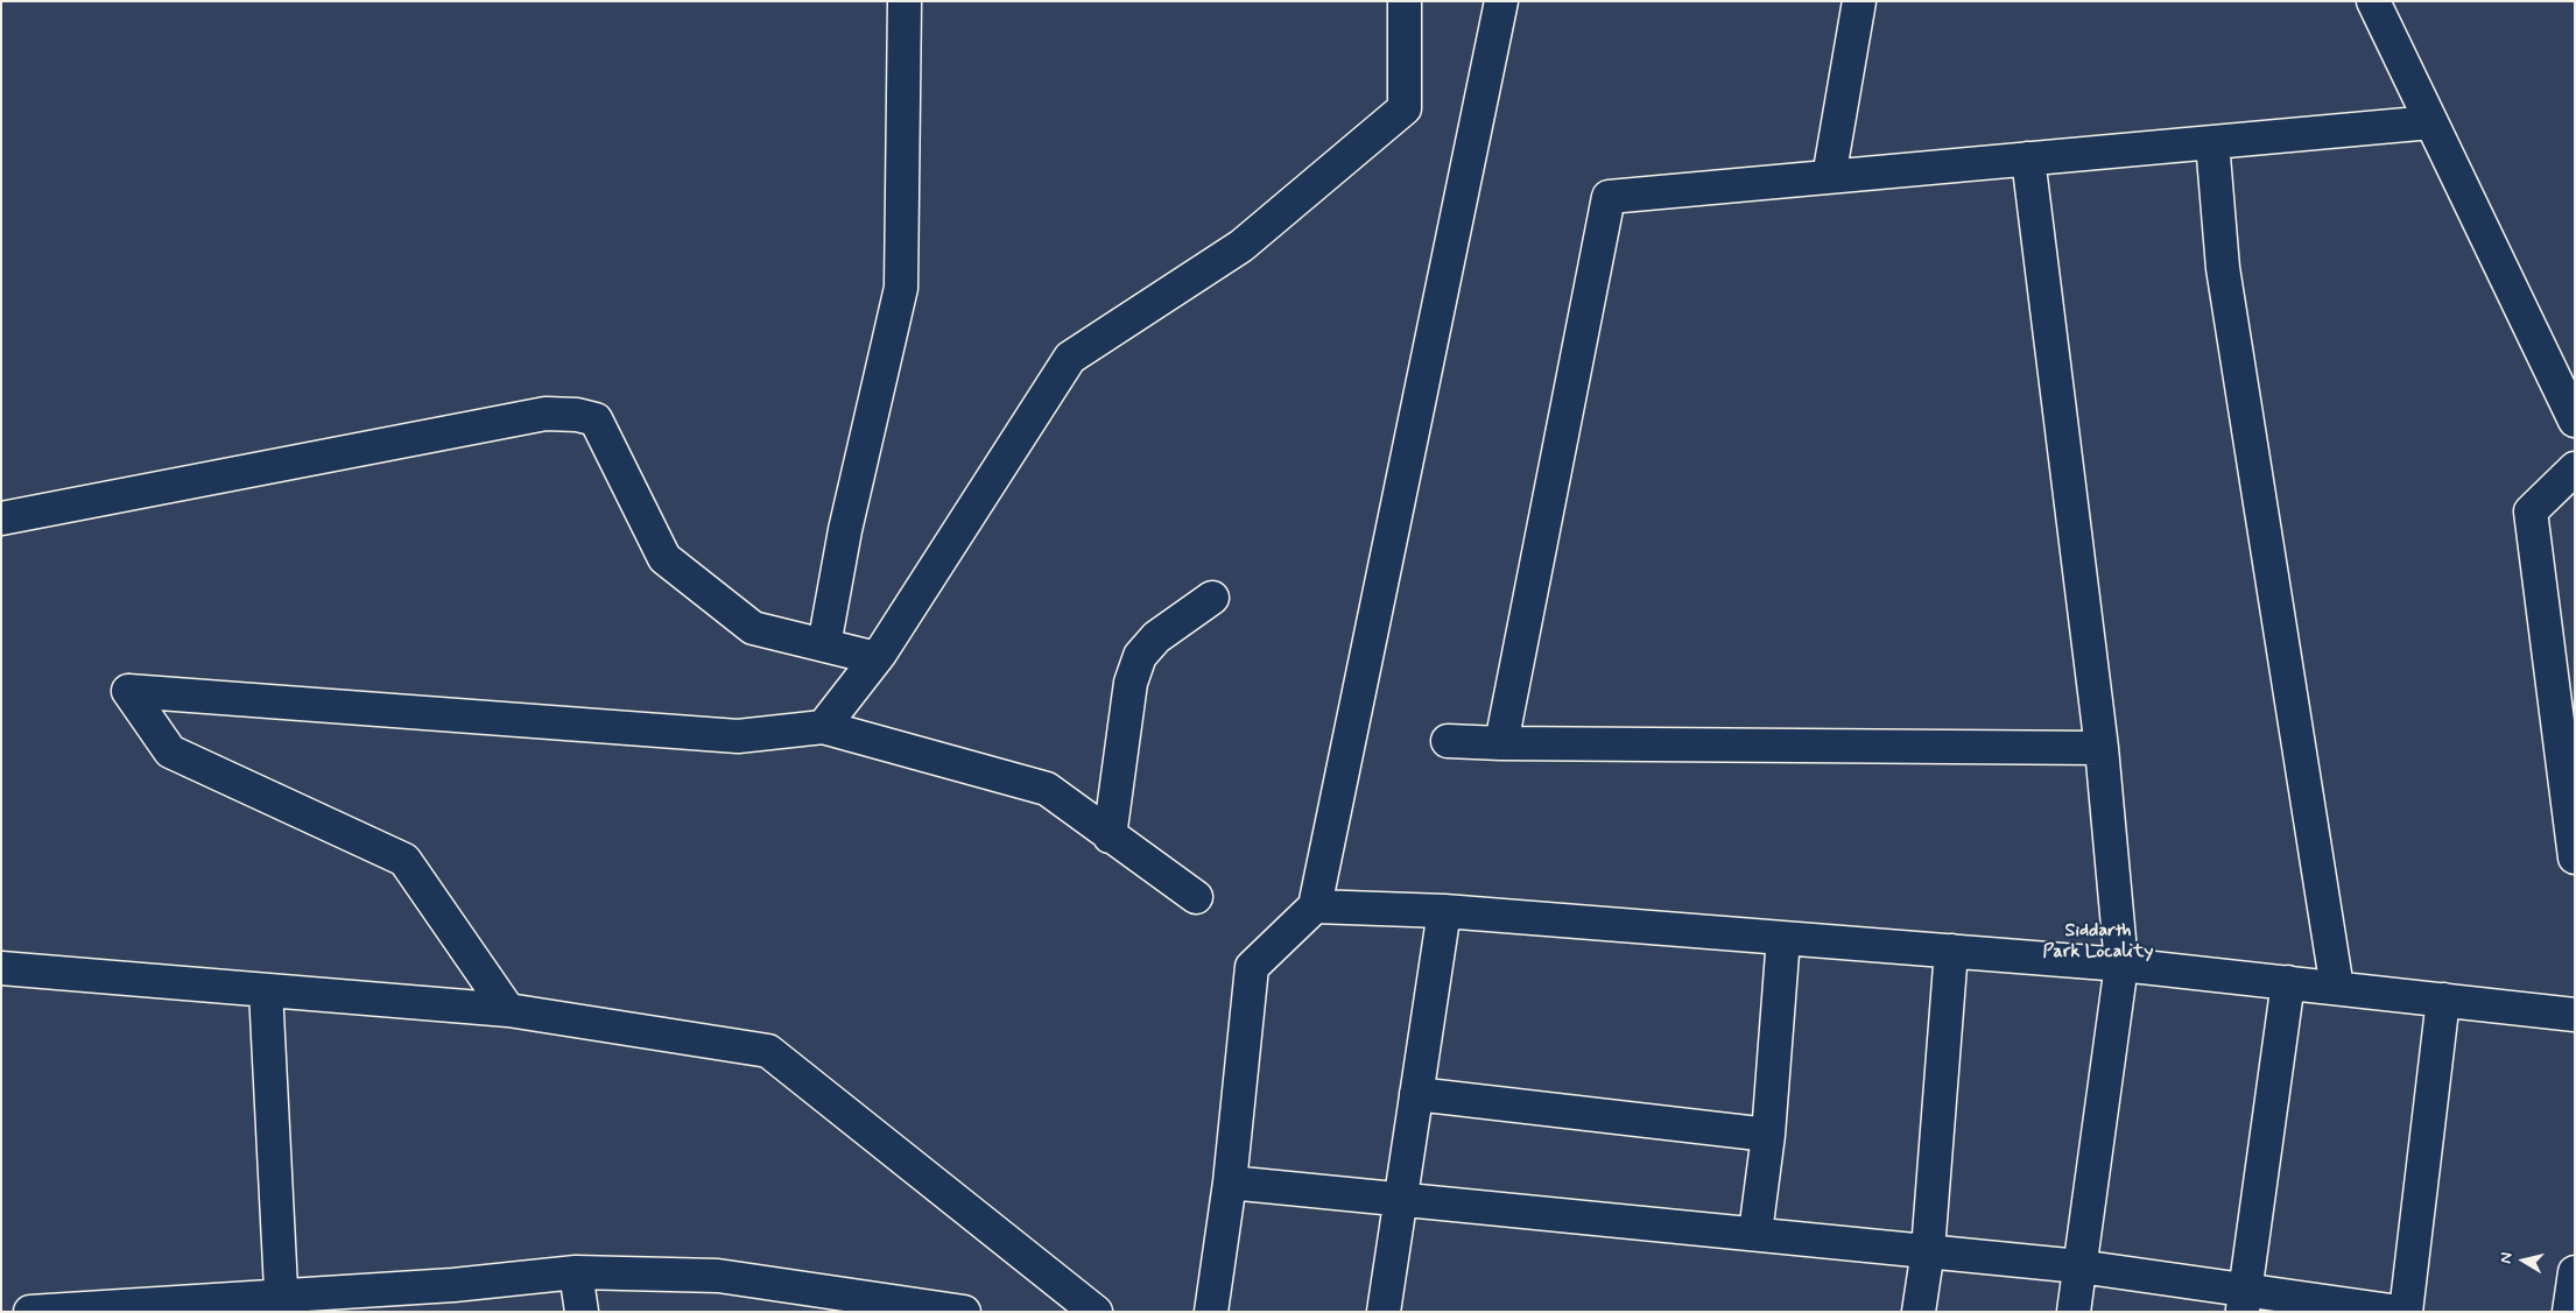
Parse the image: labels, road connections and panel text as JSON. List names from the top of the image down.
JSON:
{
  "districts": ["Siddarth Park Locality"],
  "north": "left"
}
